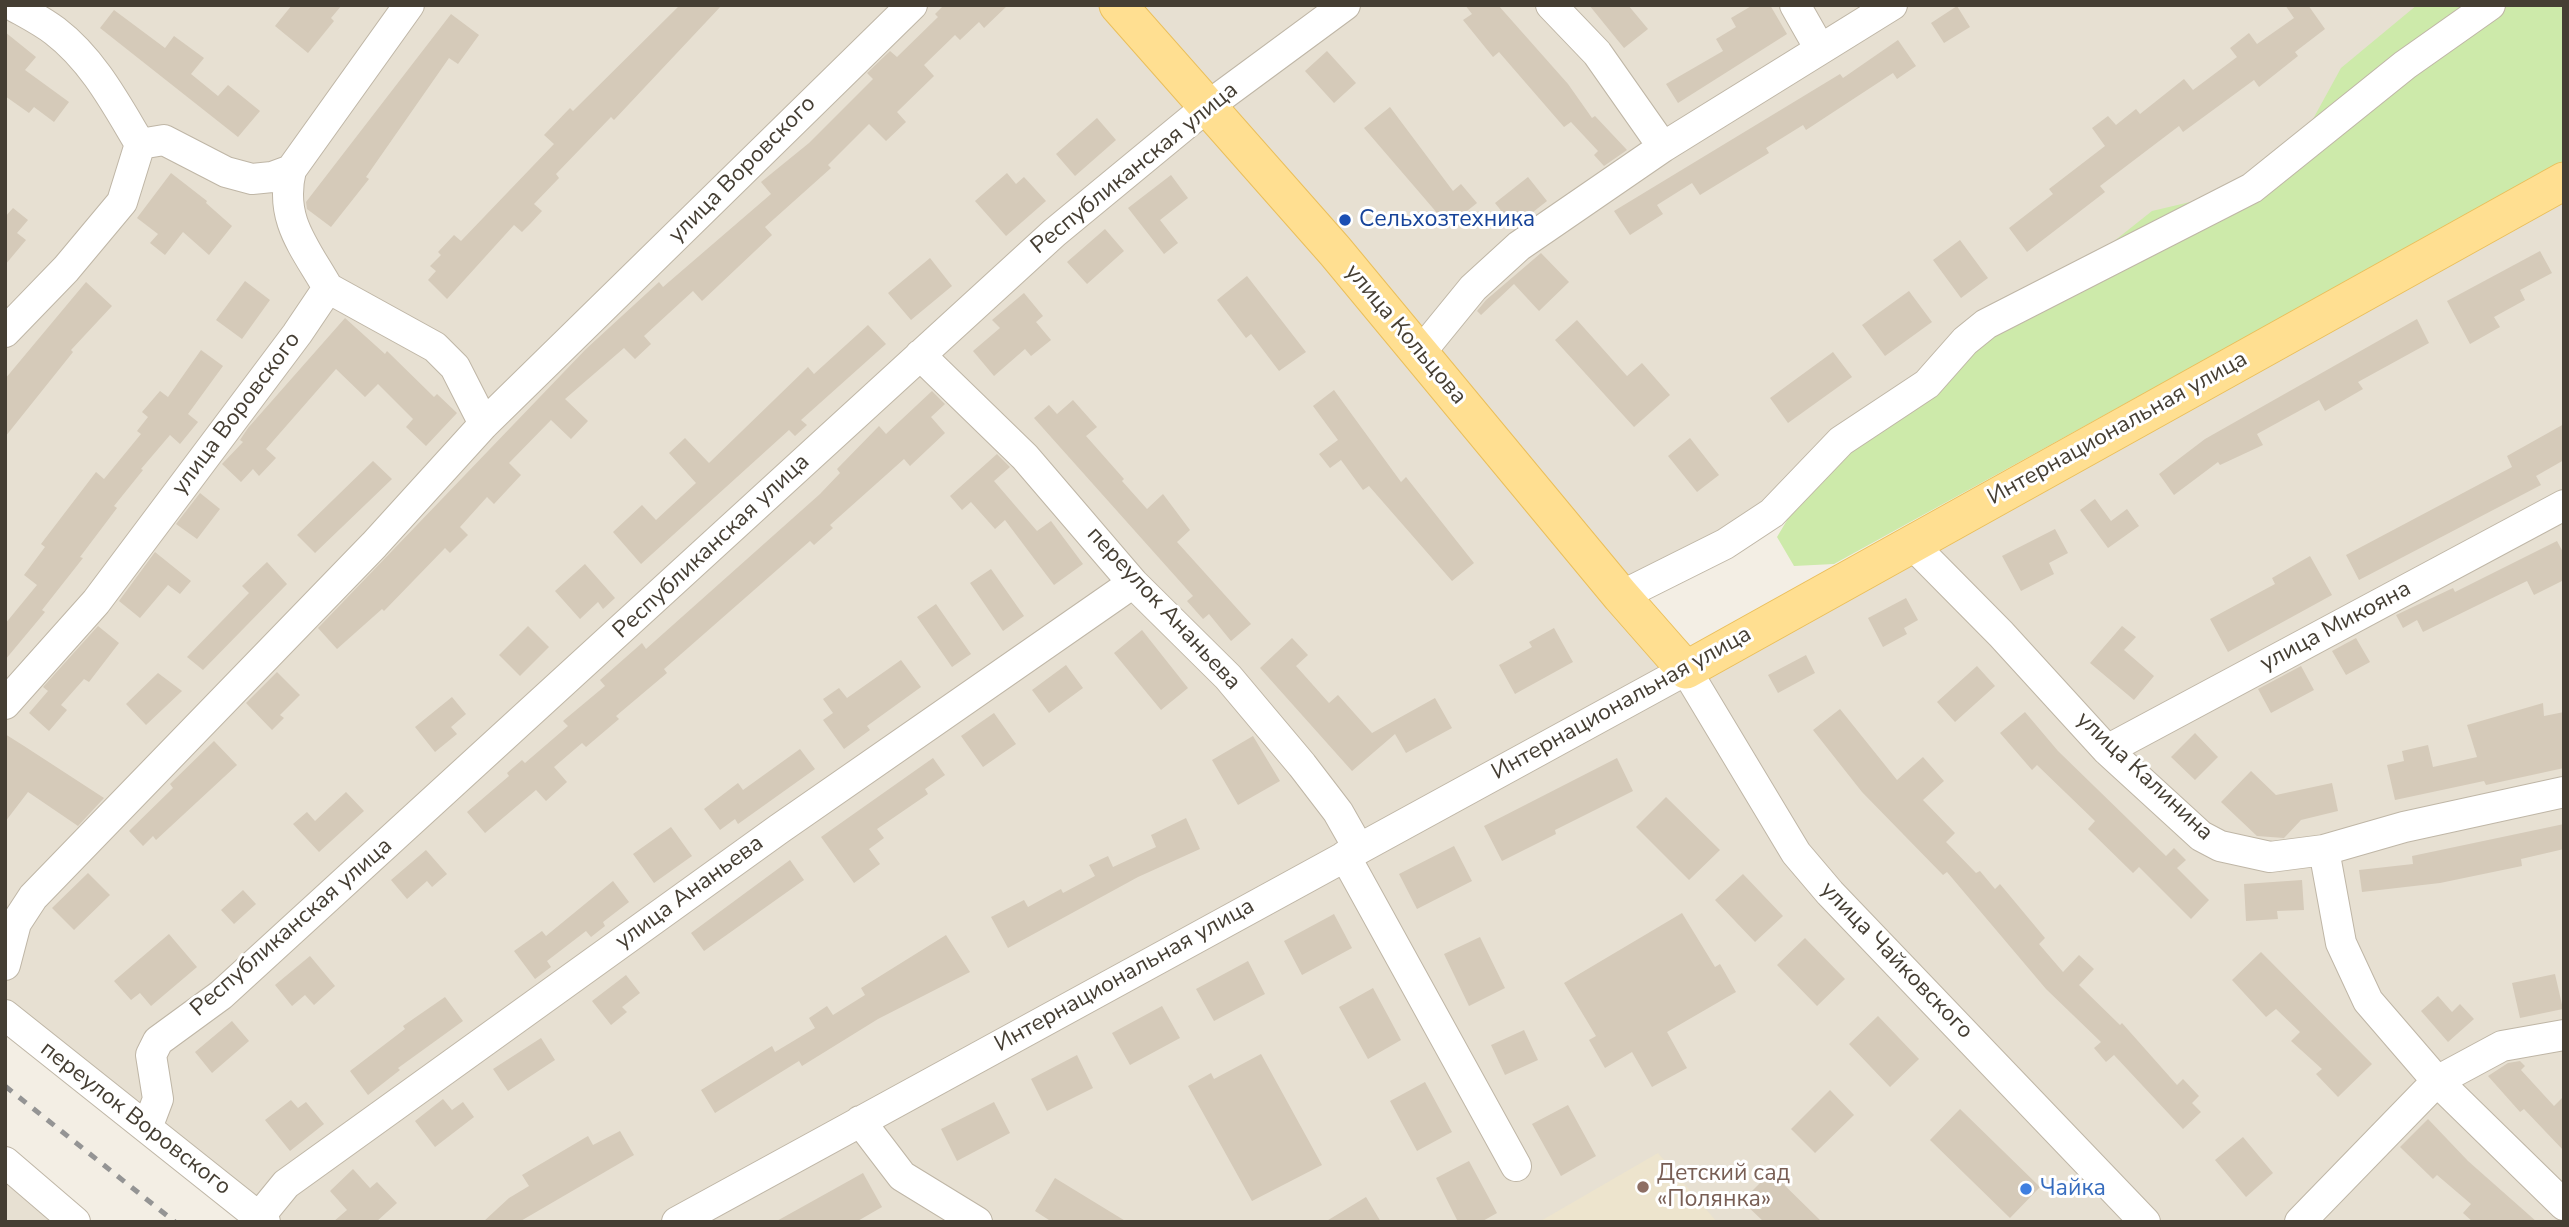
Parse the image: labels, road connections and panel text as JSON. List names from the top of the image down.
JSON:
{
  "streets": {
    "main road": ["улица Кольцова", "Интернациональная улица"],
    "street": [
      "Республиканская улица",
      "улица Воровского",
      "переулок Ананьева",
      "улица Микояна",
      "улица Калинина",
      "улица Ананьева",
      "улица Чайковского",
      "переулок Воровского"
    ]
  },
  "crossings": [
    ["Республиканская улица", "улица Кольцова"],
    ["Республиканская улица", "переулок Ананьева"],
    ["Республиканская улица", "переулок Воровского"],
    ["улица Кольцова", "Интернациональная улица"],
    ["улица Кольцова", "улица Чайковского"],
    ["Интернациональная улица", "переулок Ананьева"],
    ["Интернациональная улица", "улица Калинина"],
    ["Интернациональная улица", "улица Чайковского"],
    ["переулок Ананьева", "улица Ананьева"],
    ["улица Микояна", "улица Калинина"],
    ["улица Ананьева", "переулок Воровского"]
  ],
  "places": ["Сельхозтехника", "Детский сад «Полянка»", "Чайка"]
}
